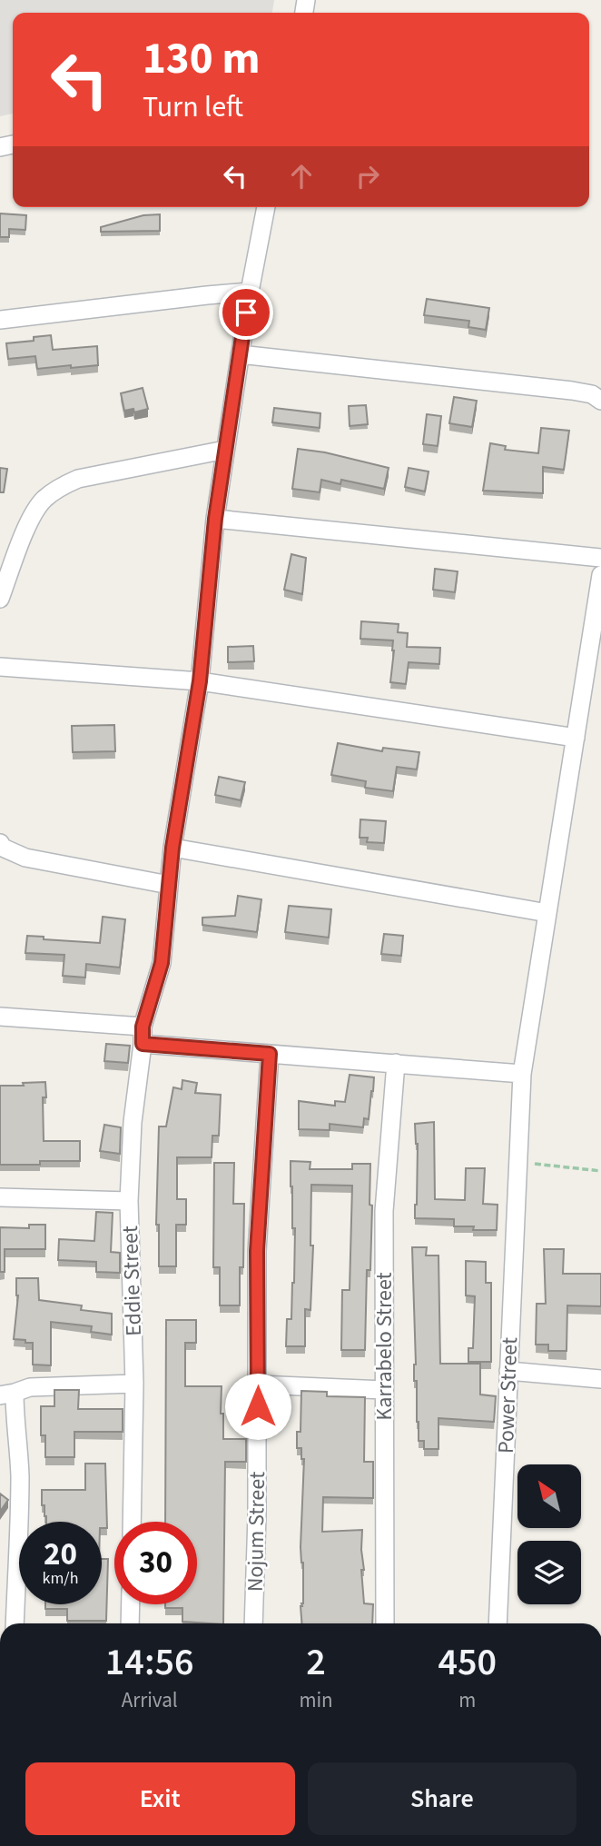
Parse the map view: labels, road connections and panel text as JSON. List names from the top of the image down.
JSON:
{
  "streets": {
    "street": [
      "Eddie Street",
      "Karrabelo Street",
      "Power Street",
      "Nojum Street"
    ]
  },
  "north": "top left",
  "page": {
    "turn": ["130 m", "Turn left"],
    "speed": "20 km/h",
    "limit": "30",
    "eta": [
      "14:56",
      "Arrival",
      "2",
      "min",
      "450",
      "m"
    ],
    "buttons": ["Exit", "Share"]
  }
}
